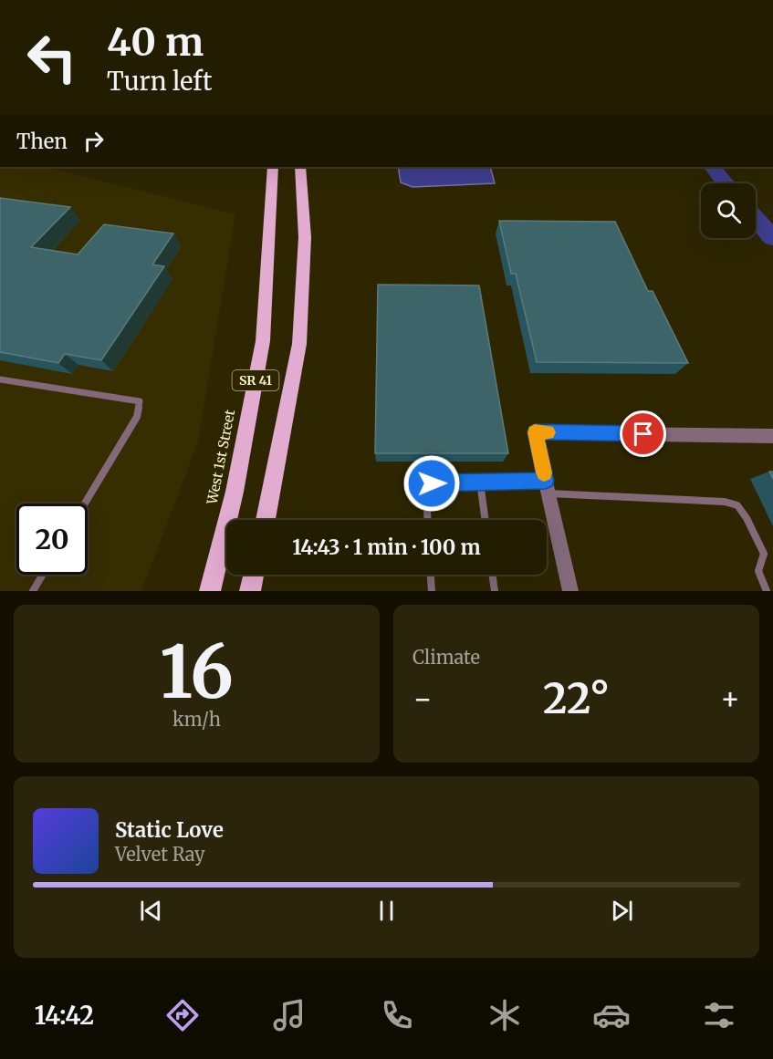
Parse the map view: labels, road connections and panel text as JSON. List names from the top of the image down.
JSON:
{
  "streets": {
    "main road": ["SR 41", "West 1st Street"]
  },
  "page": {
    "turn": ["40 m", "Turn left"],
    "then": "Then",
    "limit": "20",
    "trip": "14:43 · 1 min · 100 m",
    "tile": [
      ["16", "km/h"],
      "Climate"
    ],
    "heat": ["−", "22°", "+"],
    "song": ["Static Love", "Velvet Ray"],
    "tabs": "14:42"
  }
}
